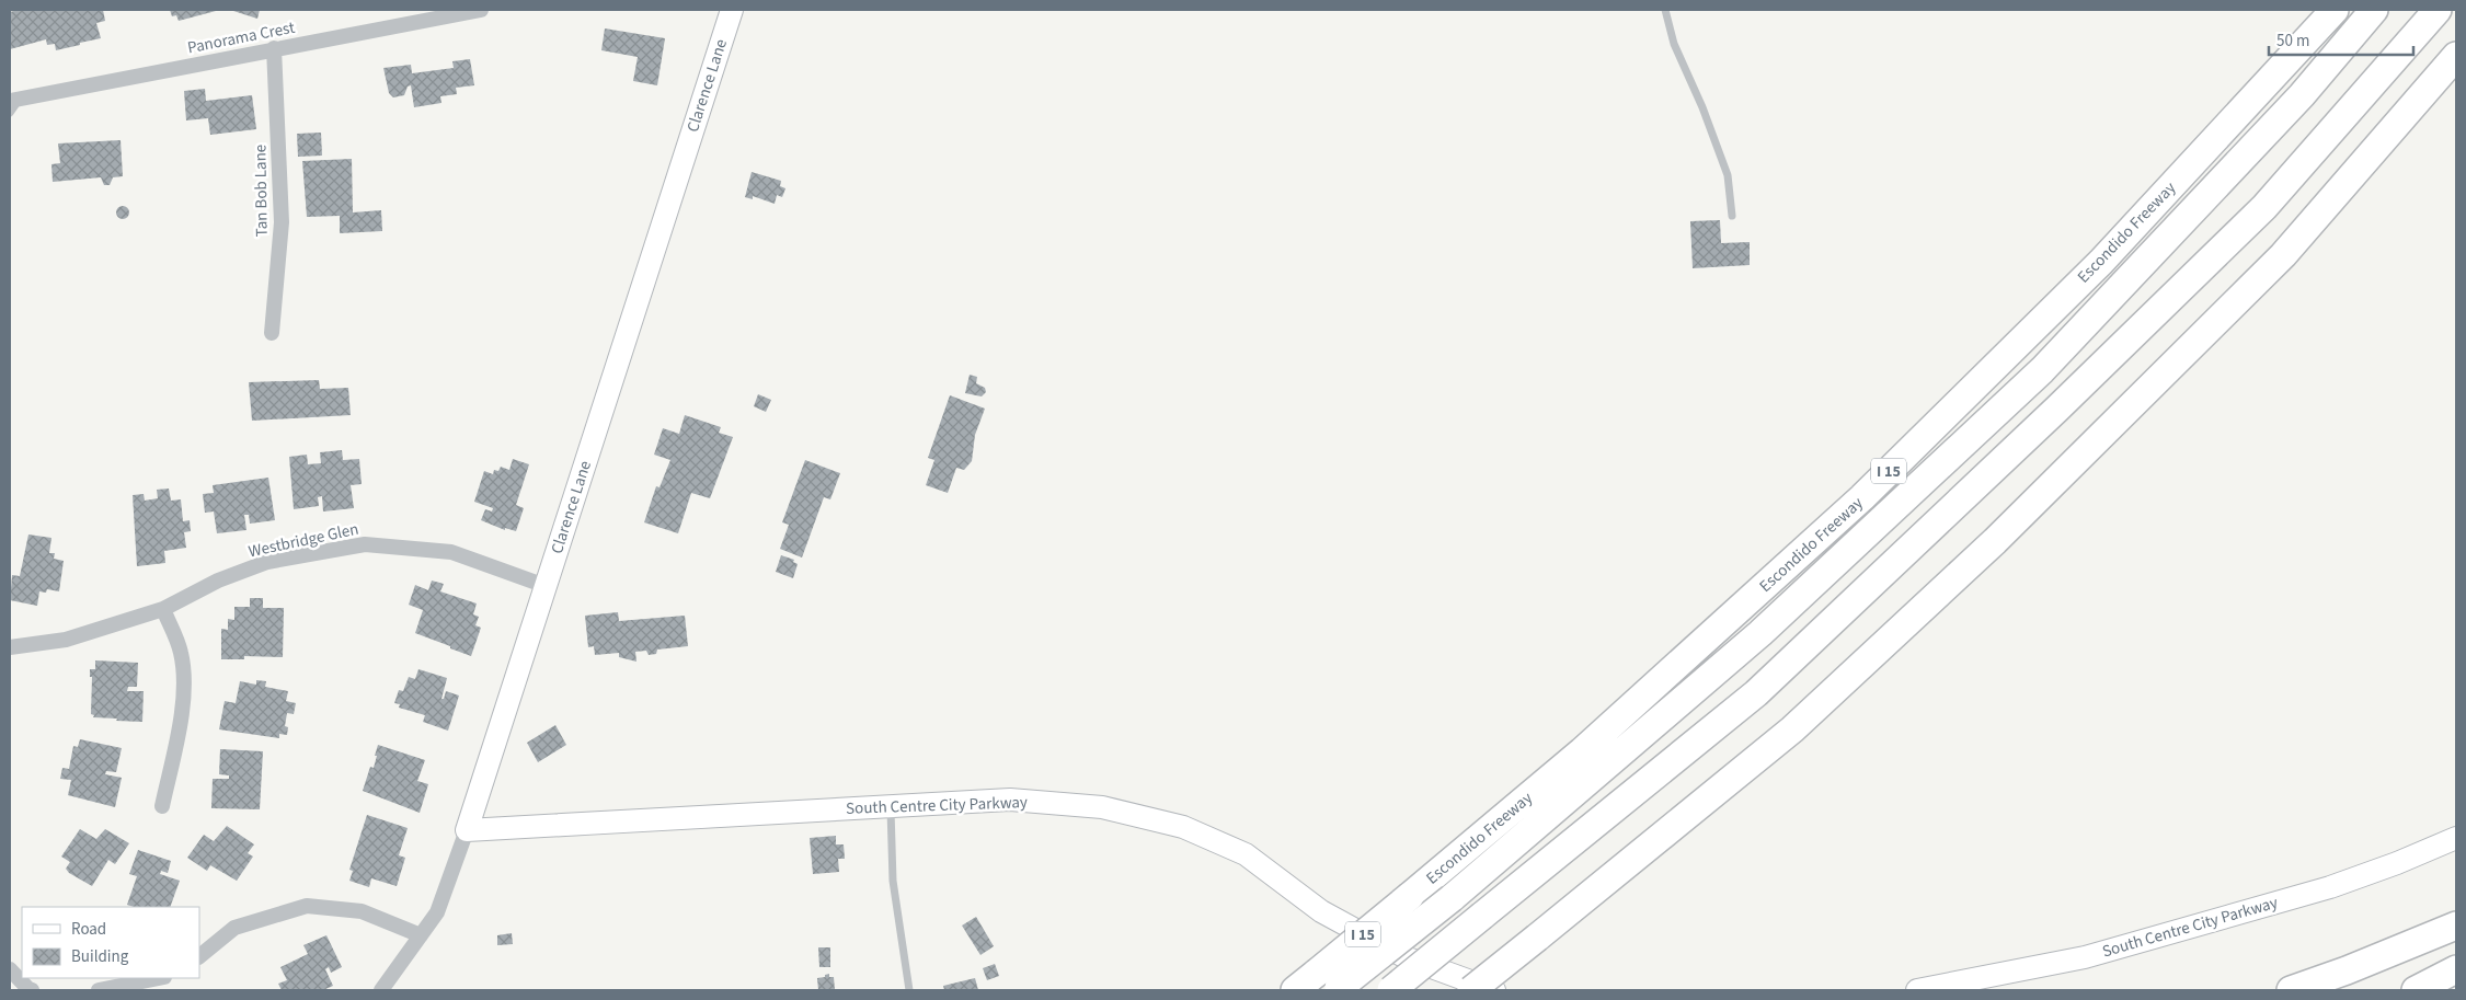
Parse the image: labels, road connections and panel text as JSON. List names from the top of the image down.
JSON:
{
  "streets": {
    "highway": ["Escondido Freeway", "I 15"],
    "street": [
      "Panorama Crest",
      "Clarence Lane",
      "Tan Bob Lane",
      "Westbridge Glen",
      "South Centre City Parkway"
    ]
  },
  "crossings": [
    ["Panorama Crest", "Tan Bob Lane"],
    ["Clarence Lane", "Westbridge Glen"],
    ["Clarence Lane", "South Centre City Parkway"]
  ],
  "legend": ["Road", "Building"],
  "scale_bar": "50 m"
}
